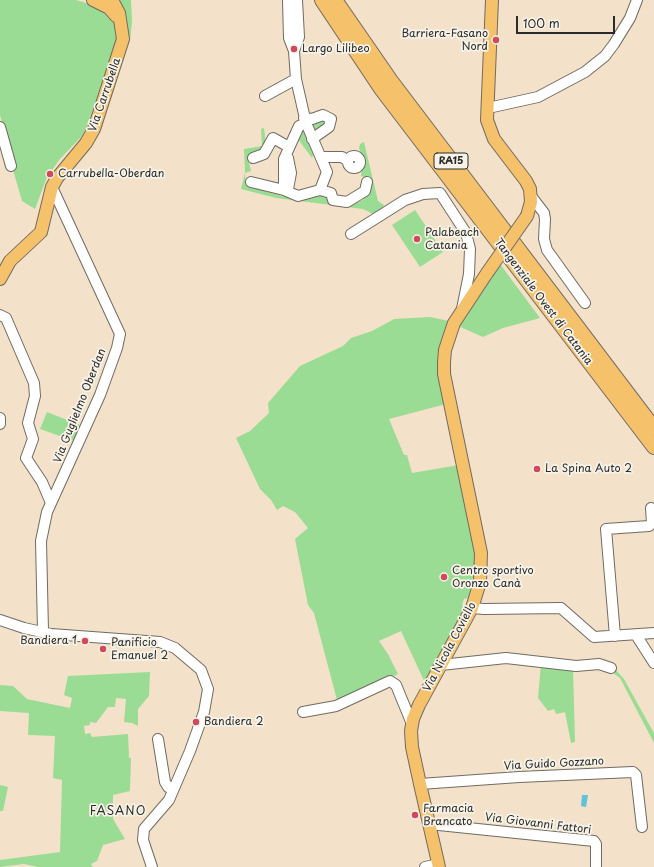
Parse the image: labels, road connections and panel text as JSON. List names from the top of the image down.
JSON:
{
  "streets": {
    "highway": ["RA15", "Tangenziale Ovest di Catania"],
    "main road": ["Via Carrubella", "Via Nicola Coviello"],
    "street": ["Via Guglielmo Oberdan", "Via Guido Gozzano", "Via Giovanni Fattori"]
  },
  "crossings": [
    ["Via Carrubella", "Via Guglielmo Oberdan"],
    ["Via Nicola Coviello", "Via Guido Gozzano"],
    ["Via Nicola Coviello", "Via Giovanni Fattori"]
  ],
  "districts": ["FASANO"],
  "places": [
    "Barriera-Fasano Nord",
    "Largo Lilibeo",
    "Carrubella-Oberdan",
    "Palabeach Catania",
    "La Spina Auto 2",
    "Centro sportivo Oronzo Canà",
    "Bandiera 1",
    "Panificio Emanuel 2",
    "Bandiera 2",
    "Farmacia Brancato"
  ],
  "scale_bar": "100 m"
}
